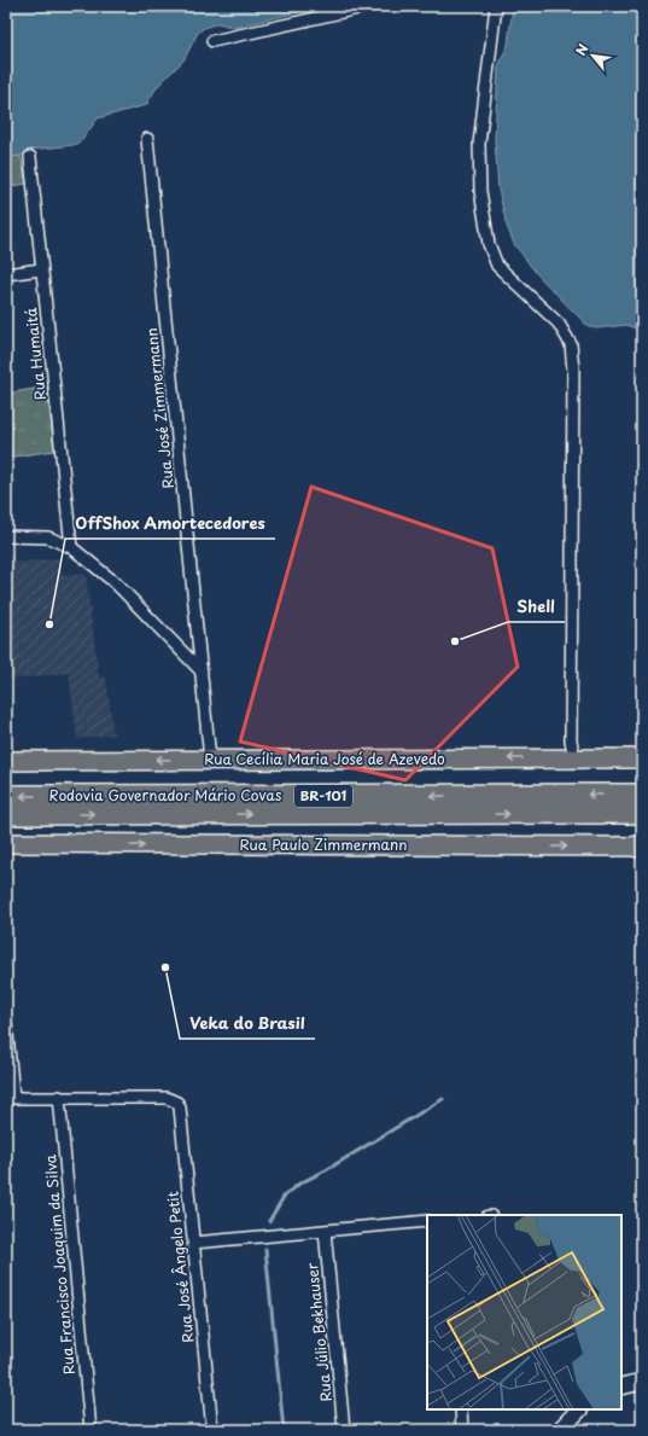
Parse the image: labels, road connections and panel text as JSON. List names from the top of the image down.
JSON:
{
  "streets": {
    "highway": ["Rodovia Governador Mário Covas", "BR-101"],
    "main road": ["Rua Cecília Maria José de Azevedo", "Rua Paulo Zimmermann"],
    "street": [
      "Rua Humaitá",
      "Rua José Zimmermann",
      "Rua Francisco Joaquim da Silva",
      "Rua José Ângelo Petit",
      "Rua Júlio Bekhauser"
    ]
  },
  "crossings": [
    ["Rua José Zimmermann", "Rua Cecília Maria José de Azevedo"],
    ["Rua Francisco Joaquim da Silva", "Rua José Ângelo Petit"]
  ],
  "one_way": ["Rua Cecília Maria José de Azevedo", "Rua Paulo Zimmermann"],
  "places": ["OffShox Amortecedores", "Shell", "Veka do Brasil"],
  "north": "top left"
}
